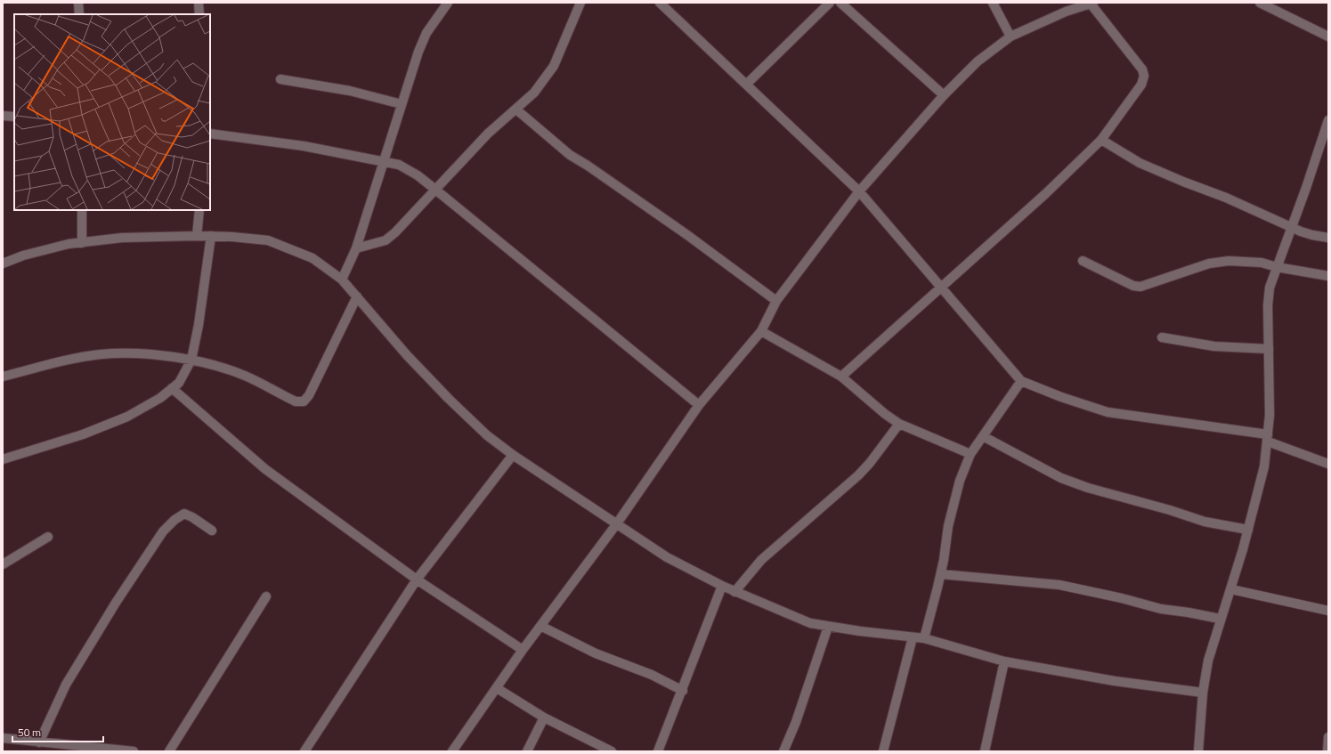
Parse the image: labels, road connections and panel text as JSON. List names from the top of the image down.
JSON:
{
  "scale_bar": "50 m"
}
